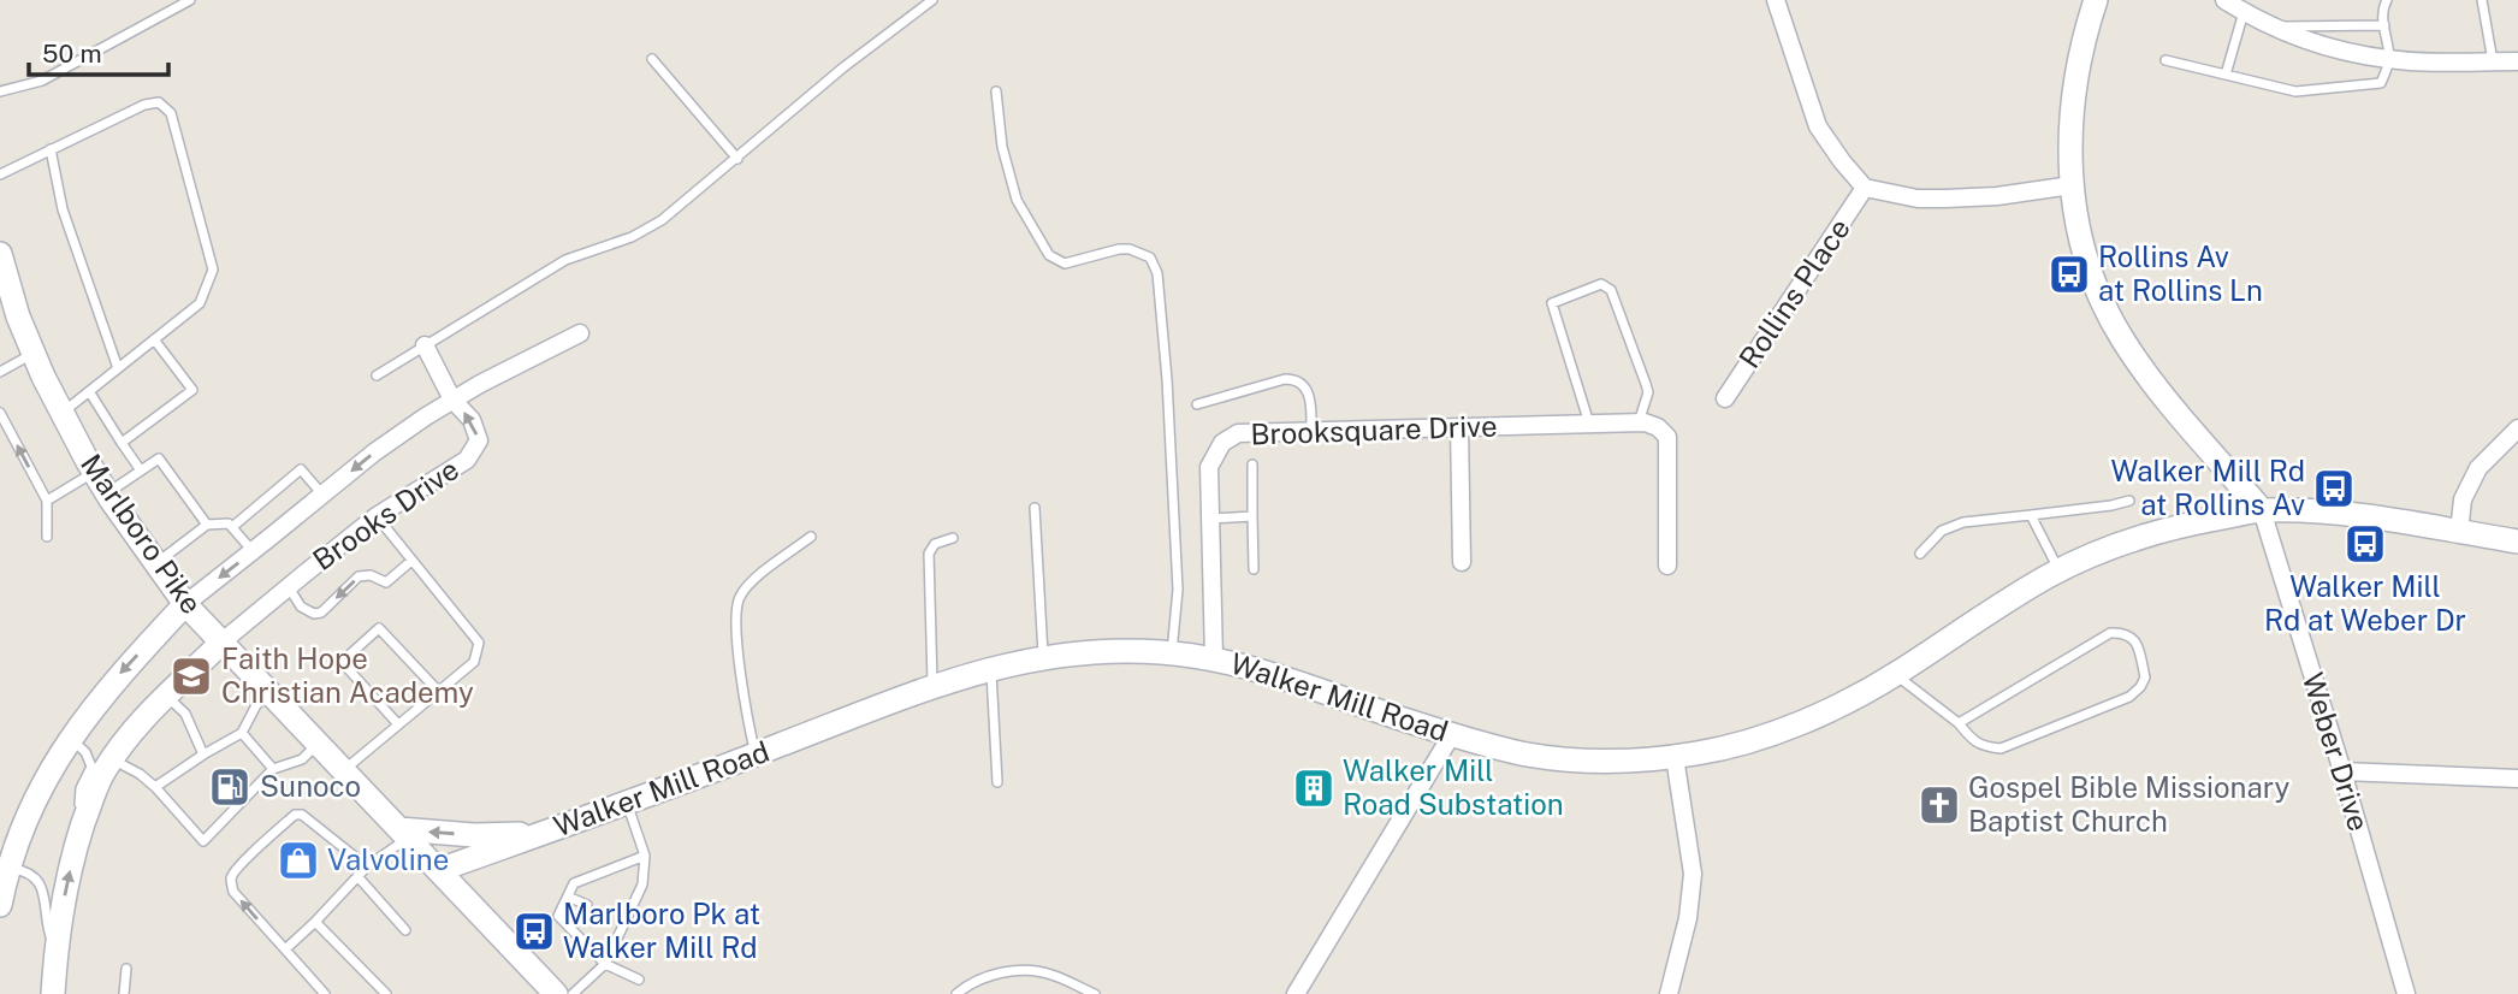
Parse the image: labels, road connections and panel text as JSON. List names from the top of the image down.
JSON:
{
  "streets": {
    "street": [
      "Rollins Place",
      "Brooksquare Drive",
      "Brooks Drive",
      "Marlboro Pike",
      "Walker Mill Road",
      "Weber Drive"
    ]
  },
  "crossings": [
    ["Brooksquare Drive", "Walker Mill Road"],
    ["Brooks Drive", "Marlboro Pike"],
    ["Marlboro Pike", "Walker Mill Road"],
    ["Walker Mill Road", "Weber Drive"]
  ],
  "places": {
    "bus stop": [
      "Rollins Av at Rollins Ln",
      "Walker Mill Rd at Rollins Av",
      "Walker Mill Rd at Weber Dr",
      "Marlboro Pk at Walker Mill Rd"
    ],
    "school or university": ["Faith Hope Christian Academy"],
    "fuel station": ["Sunoco"],
    "building": ["Walker Mill Road Substation"],
    "church": ["Gospel Bible Missionary Baptist Church"],
    "shop": ["Valvoline"]
  },
  "scale_bar": "50 m"
}
